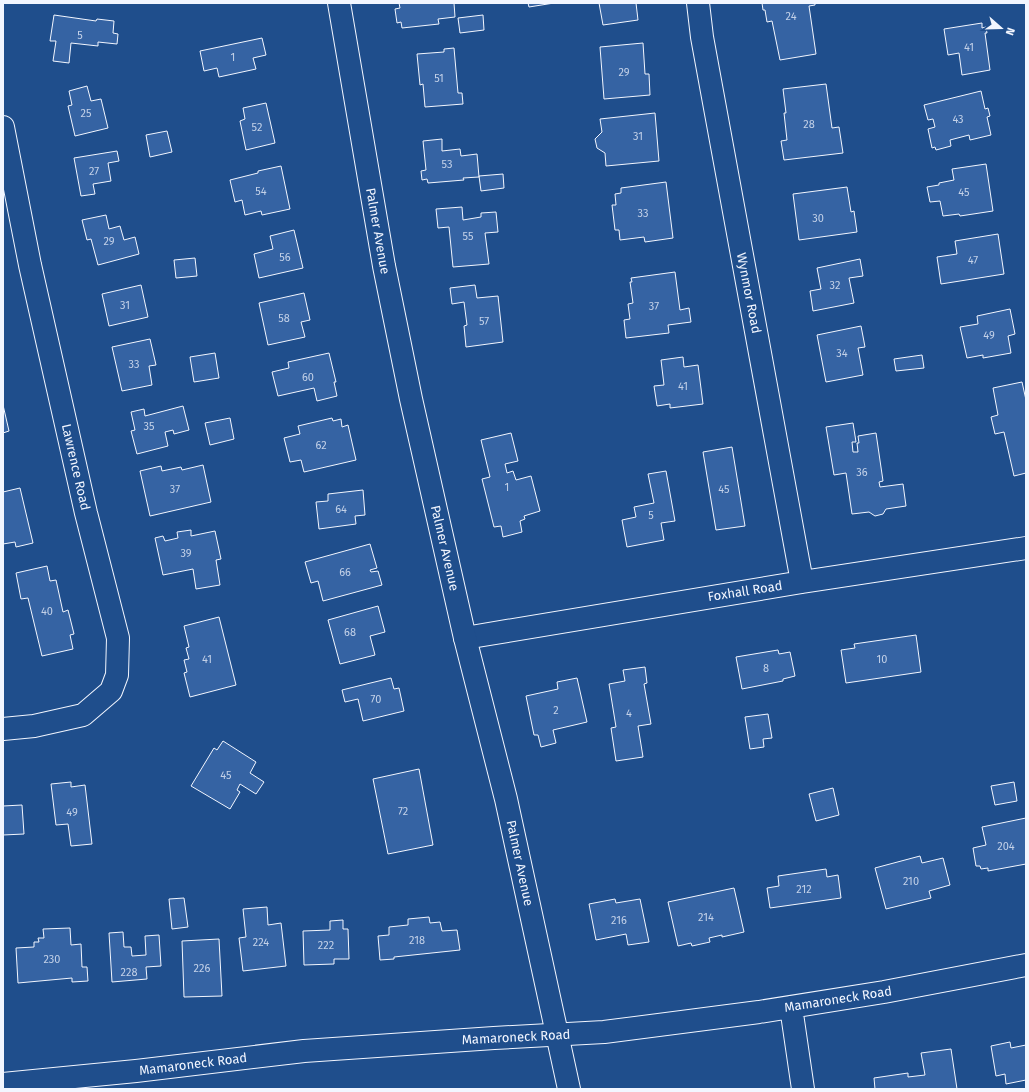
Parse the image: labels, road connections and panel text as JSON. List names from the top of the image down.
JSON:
{
  "streets": {
    "street": [
      "Palmer Avenue",
      "Wynmor Road",
      "Lawrence Road",
      "Foxhall Road",
      "Mamaroneck Road"
    ]
  },
  "crossings": [
    ["Palmer Avenue", "Foxhall Road"],
    ["Palmer Avenue", "Mamaroneck Road"],
    ["Wynmor Road", "Foxhall Road"]
  ],
  "house_numbers": [
    "24",
    "5",
    "41",
    "1",
    "29",
    "51",
    "25",
    "43",
    "28",
    "52",
    "31",
    "53",
    "27",
    "54",
    "45",
    "33",
    "30",
    "55",
    "29",
    "56",
    "47",
    "32",
    "31",
    "37",
    "58",
    "57",
    "49",
    "34",
    "33",
    "60",
    "41",
    "35",
    "62",
    "36",
    "1",
    "37",
    "45",
    "64",
    "5",
    "39",
    "66",
    "40",
    "68",
    "41",
    "10",
    "8",
    "70",
    "2",
    "4",
    "45",
    "72",
    "49",
    "204",
    "210",
    "212",
    "214",
    "216",
    "218",
    "224",
    "222",
    "230",
    "226",
    "228"
  ],
  "north": "right"
}
